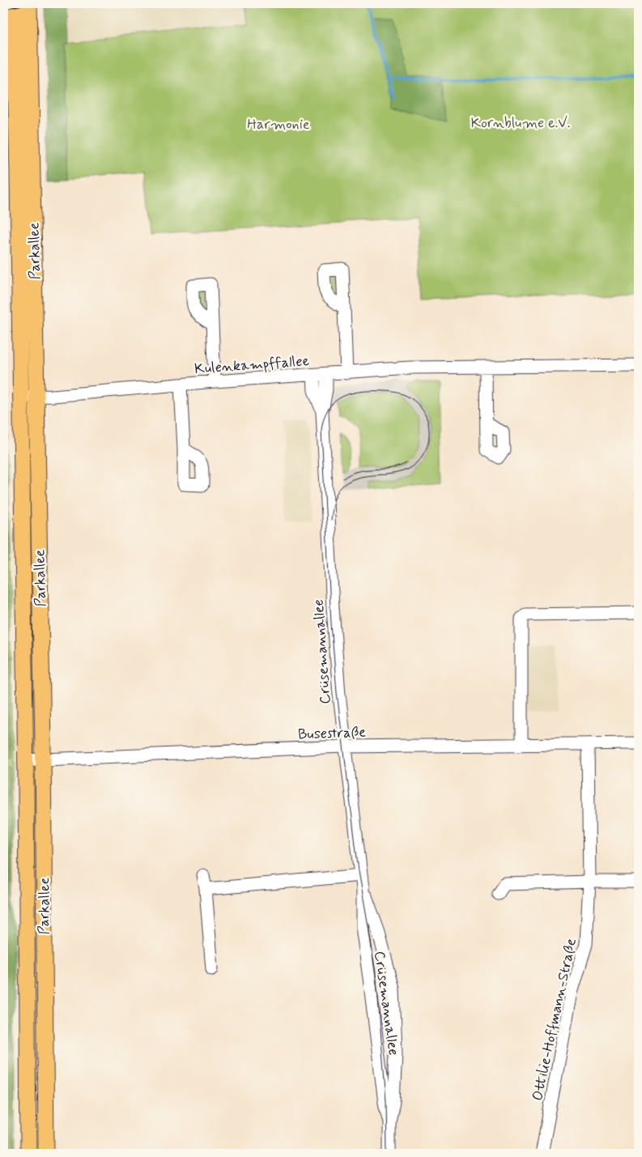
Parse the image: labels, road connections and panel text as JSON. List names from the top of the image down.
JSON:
{
  "streets": {
    "main road": ["Parkallee"],
    "street": [
      "Kulenkampffallee",
      "Crüsemannallee",
      "Busestraße",
      "Ottilie-Hoffmann-Straße"
    ]
  },
  "crossings": [
    ["Parkallee", "Kulenkampffallee"],
    ["Parkallee", "Busestraße"],
    ["Kulenkampffallee", "Crüsemannallee"],
    ["Crüsemannallee", "Busestraße"],
    ["Busestraße", "Ottilie-Hoffmann-Straße"]
  ],
  "parks": ["Kornblume e.V.", "Harmonie"]
}
